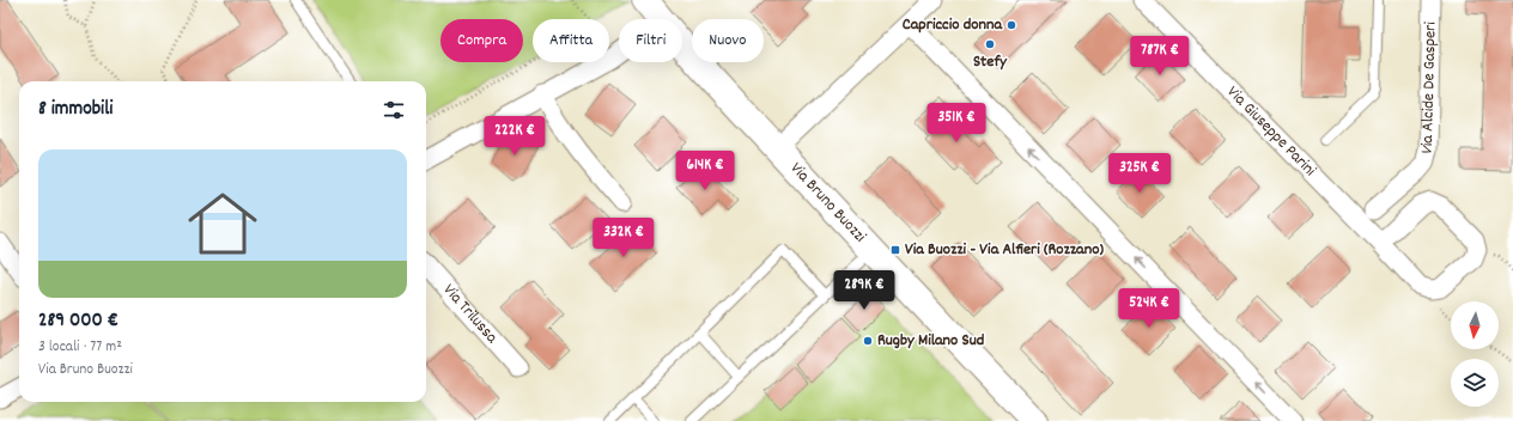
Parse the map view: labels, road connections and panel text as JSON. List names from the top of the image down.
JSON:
{
  "streets": {
    "main road": ["Via Bruno Buozzi"],
    "street": ["Via Alcide De Gasperi", "Via Giuseppe Parini", "Via Trilussa"]
  },
  "places": {
    "other": ["Capriccio donna", "Stefy", "Rugby Milano Sud"],
    "transit": ["Via Buozzi - Via Alfieri (Rozzano)"]
  },
  "north": "bottom",
  "page": {
    "chip": [
      "Compra",
      "Affitta",
      "Filtri",
      "Nuovo"
    ],
    "price": [
      "787K €",
      "351K €",
      "222K €",
      "614K €",
      "325K €",
      "332K €",
      "289K €",
      "524K €"
    ],
    "heading": "8 immobili",
    "list": [
      {
        "name": "289 000 €",
        "note": "3 locali · 77 m² · Via Bruno Buozzi"
      }
    ]
  }
}
